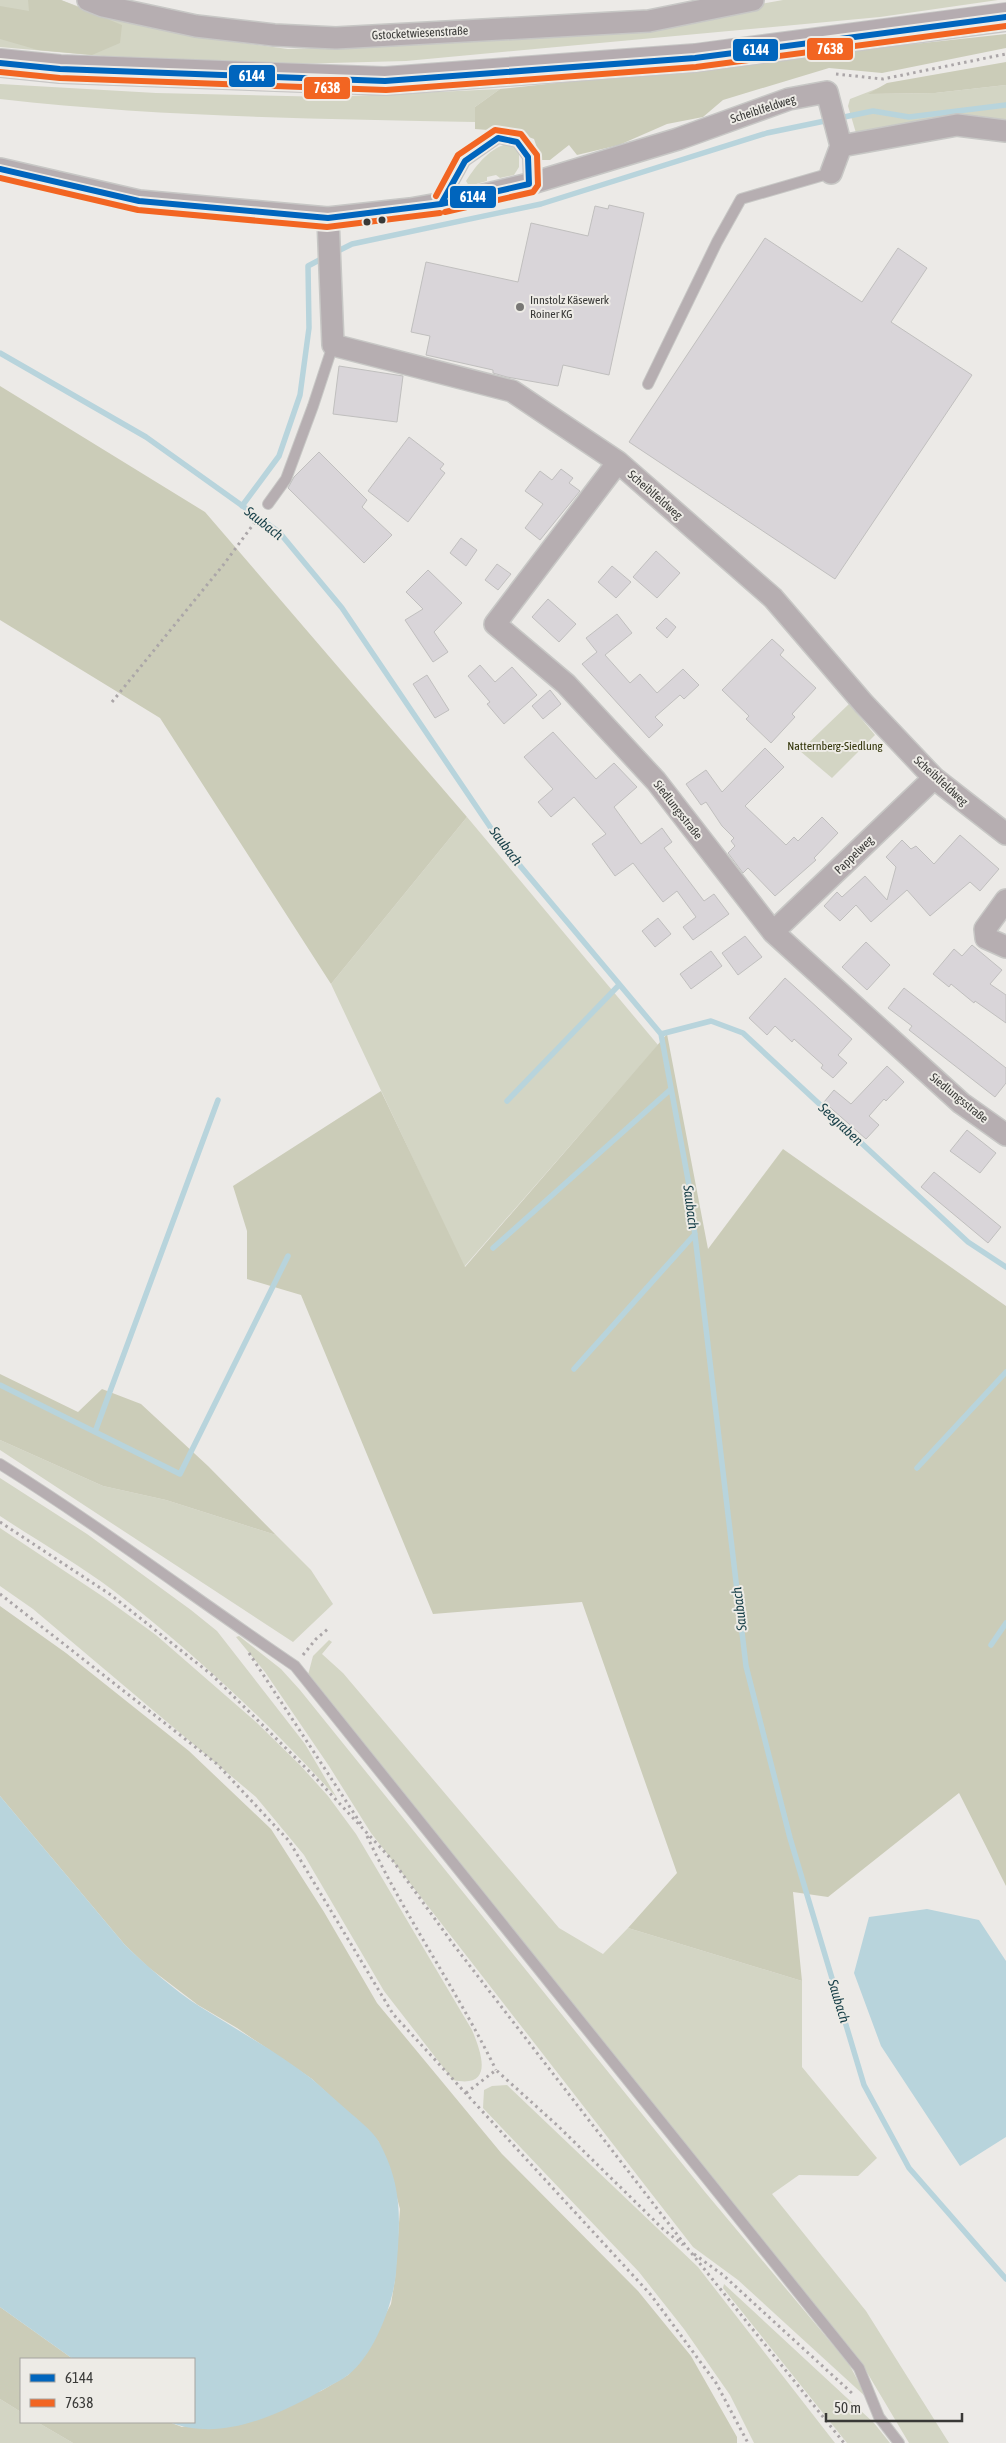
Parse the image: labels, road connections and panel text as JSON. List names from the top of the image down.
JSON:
{
  "streets": {
    "street": [
      "Gstocketwiesenstraße",
      "Scheiblfeldweg",
      "Siedlungsstraße",
      "Pappelweg"
    ]
  },
  "crossings": [
    ["Scheiblfeldweg", "Siedlungsstraße"],
    ["Scheiblfeldweg", "Pappelweg"],
    ["Siedlungsstraße", "Pappelweg"]
  ],
  "water": ["Saubach", "Seegraben"],
  "parks": ["Natternberg-Siedlung"],
  "places": ["Innstolz Käsewerk Roiner KG"],
  "lines": ["transit line 6144", "transit line 7638"],
  "legend": ["6144", "7638"],
  "scale_bar": "50 m"
}
